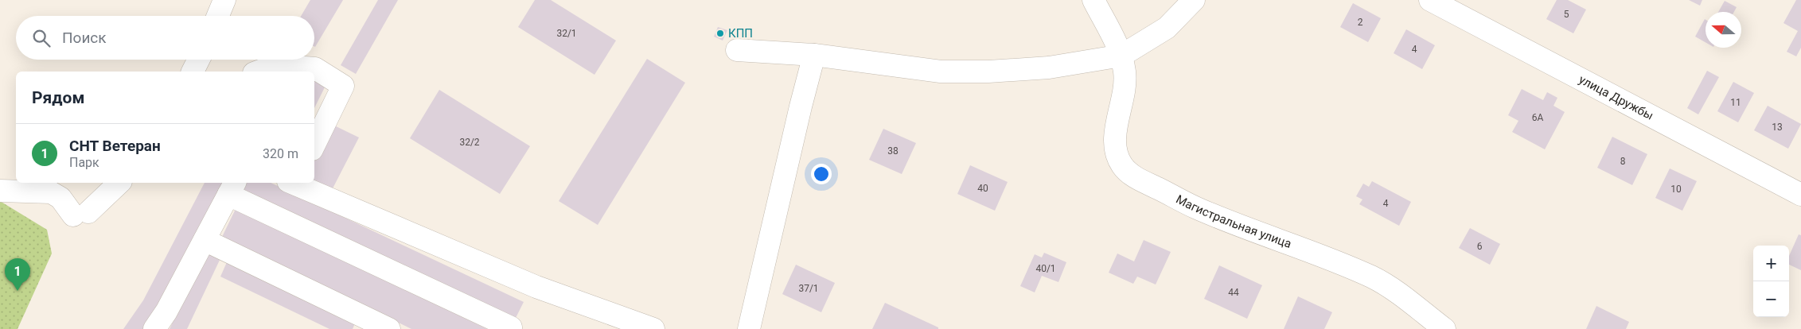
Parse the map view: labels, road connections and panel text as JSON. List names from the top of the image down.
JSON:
{
  "streets": {
    "street": ["улица Дружбы", "Магистральная улица"]
  },
  "places": ["КПП"],
  "house_numbers": [
    "5",
    "2",
    "32/1",
    "4",
    "11",
    "6А",
    "13",
    "32/2",
    "38",
    "8",
    "40",
    "10",
    "4",
    "6",
    "40/1",
    "37/1",
    "44"
  ],
  "north": "left",
  "page": {
    "search": "Поиск",
    "heading": "Рядом",
    "list": [
      {
        "mark": "1",
        "name": "СНТ Ветеран",
        "note": "Парк",
        "value": "320 m"
      }
    ],
    "map_buttons": ["+", "−"],
    "pins": "1"
  }
}
